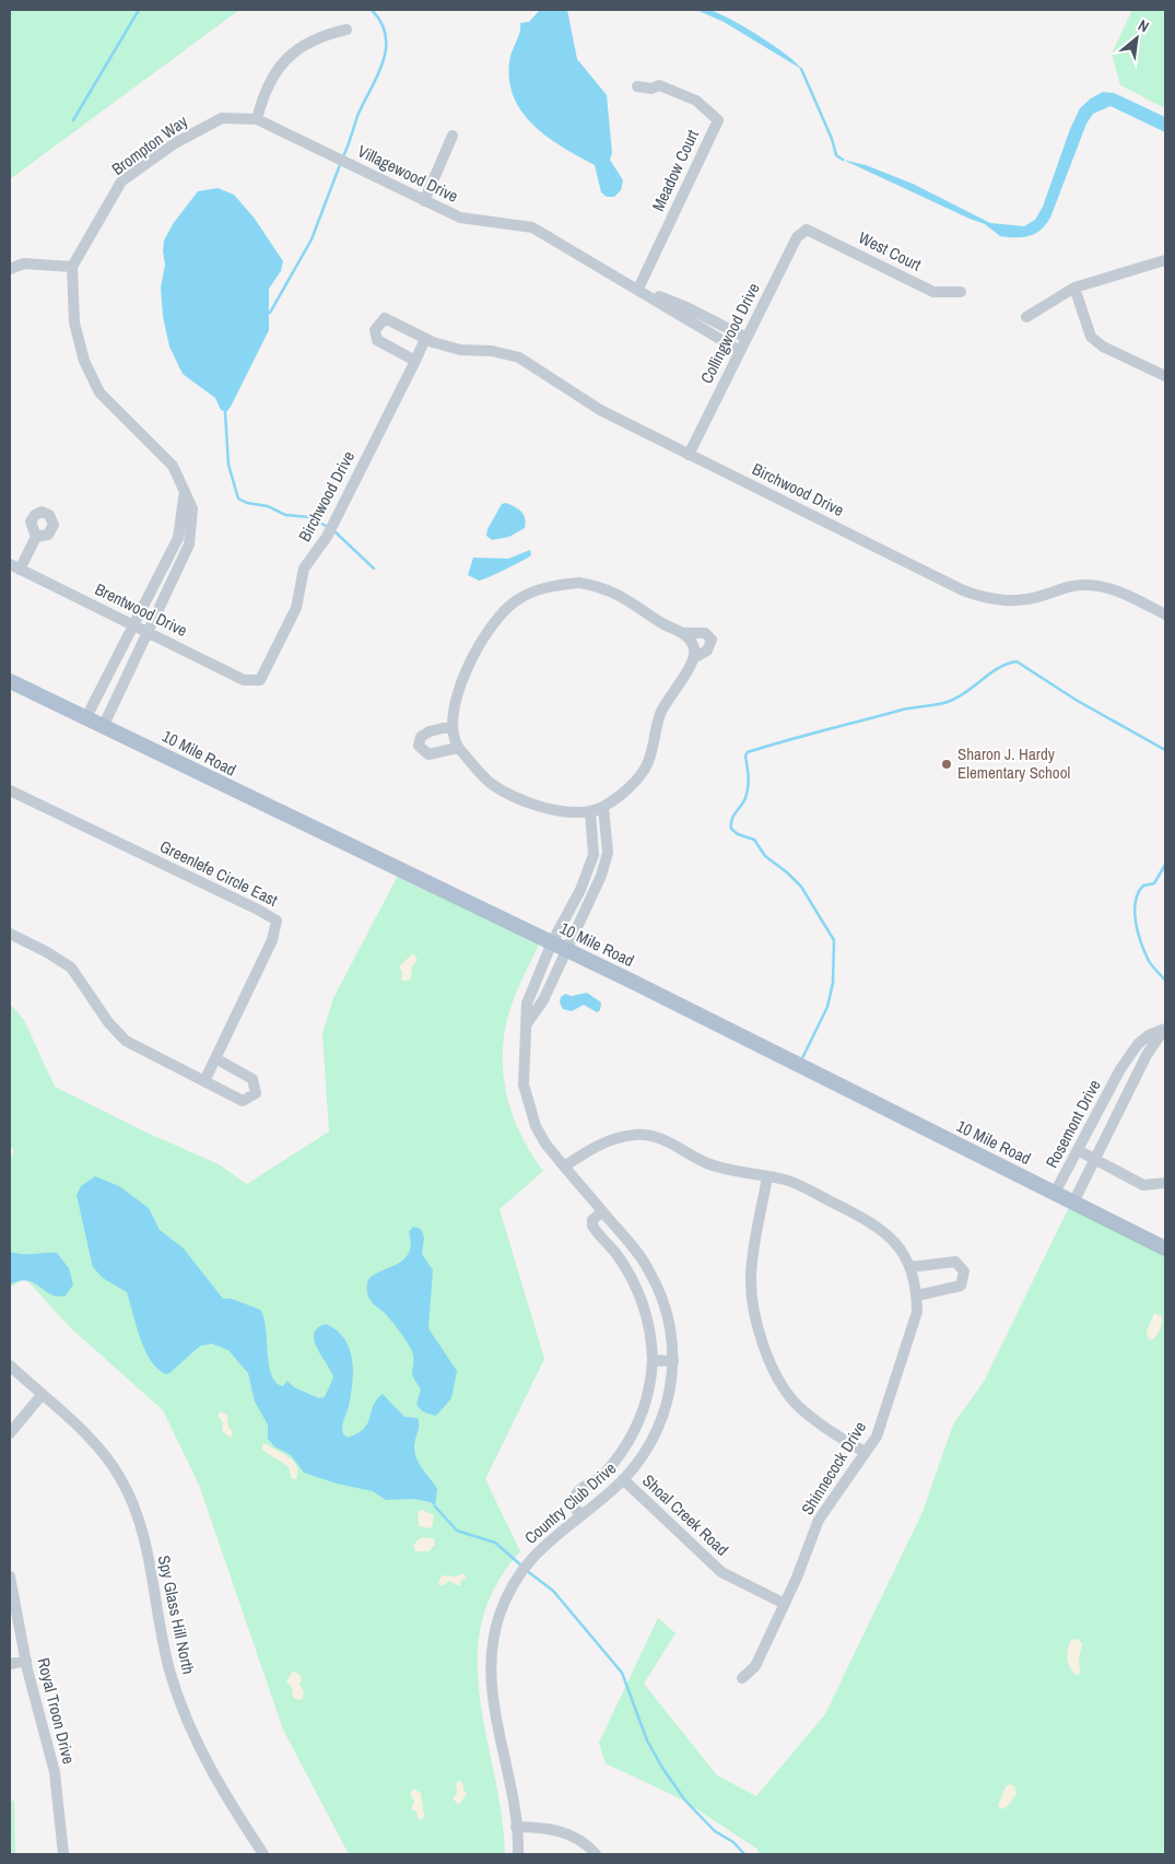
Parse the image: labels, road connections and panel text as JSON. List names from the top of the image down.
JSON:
{
  "streets": {
    "main road": ["10 Mile Road"],
    "street": [
      "Brompton Way",
      "Meadow Court",
      "Villagewood Drive",
      "West Court",
      "Collingwood Drive",
      "Birchwood Drive",
      "Brentwood Drive",
      "Greenlefe Circle East",
      "Rosemont Drive",
      "Shinnecock Drive",
      "Country Club Drive",
      "Shoal Creek Road",
      "Spy Glass Hill North",
      "Royal Troon Drive"
    ]
  },
  "crossings": [
    ["Brompton Way", "Villagewood Drive"],
    ["Meadow Court", "Villagewood Drive"],
    ["Villagewood Drive", "Collingwood Drive"],
    ["West Court", "Collingwood Drive"],
    ["Collingwood Drive", "Birchwood Drive"],
    ["Birchwood Drive", "Brentwood Drive"],
    ["10 Mile Road", "Rosemont Drive"],
    ["10 Mile Road", "Country Club Drive"],
    ["Shinnecock Drive", "Country Club Drive"],
    ["Shinnecock Drive", "Shoal Creek Road"],
    ["Country Club Drive", "Shoal Creek Road"]
  ],
  "places": ["Sharon J. Hardy Elementary School"],
  "north": "top right"
}
